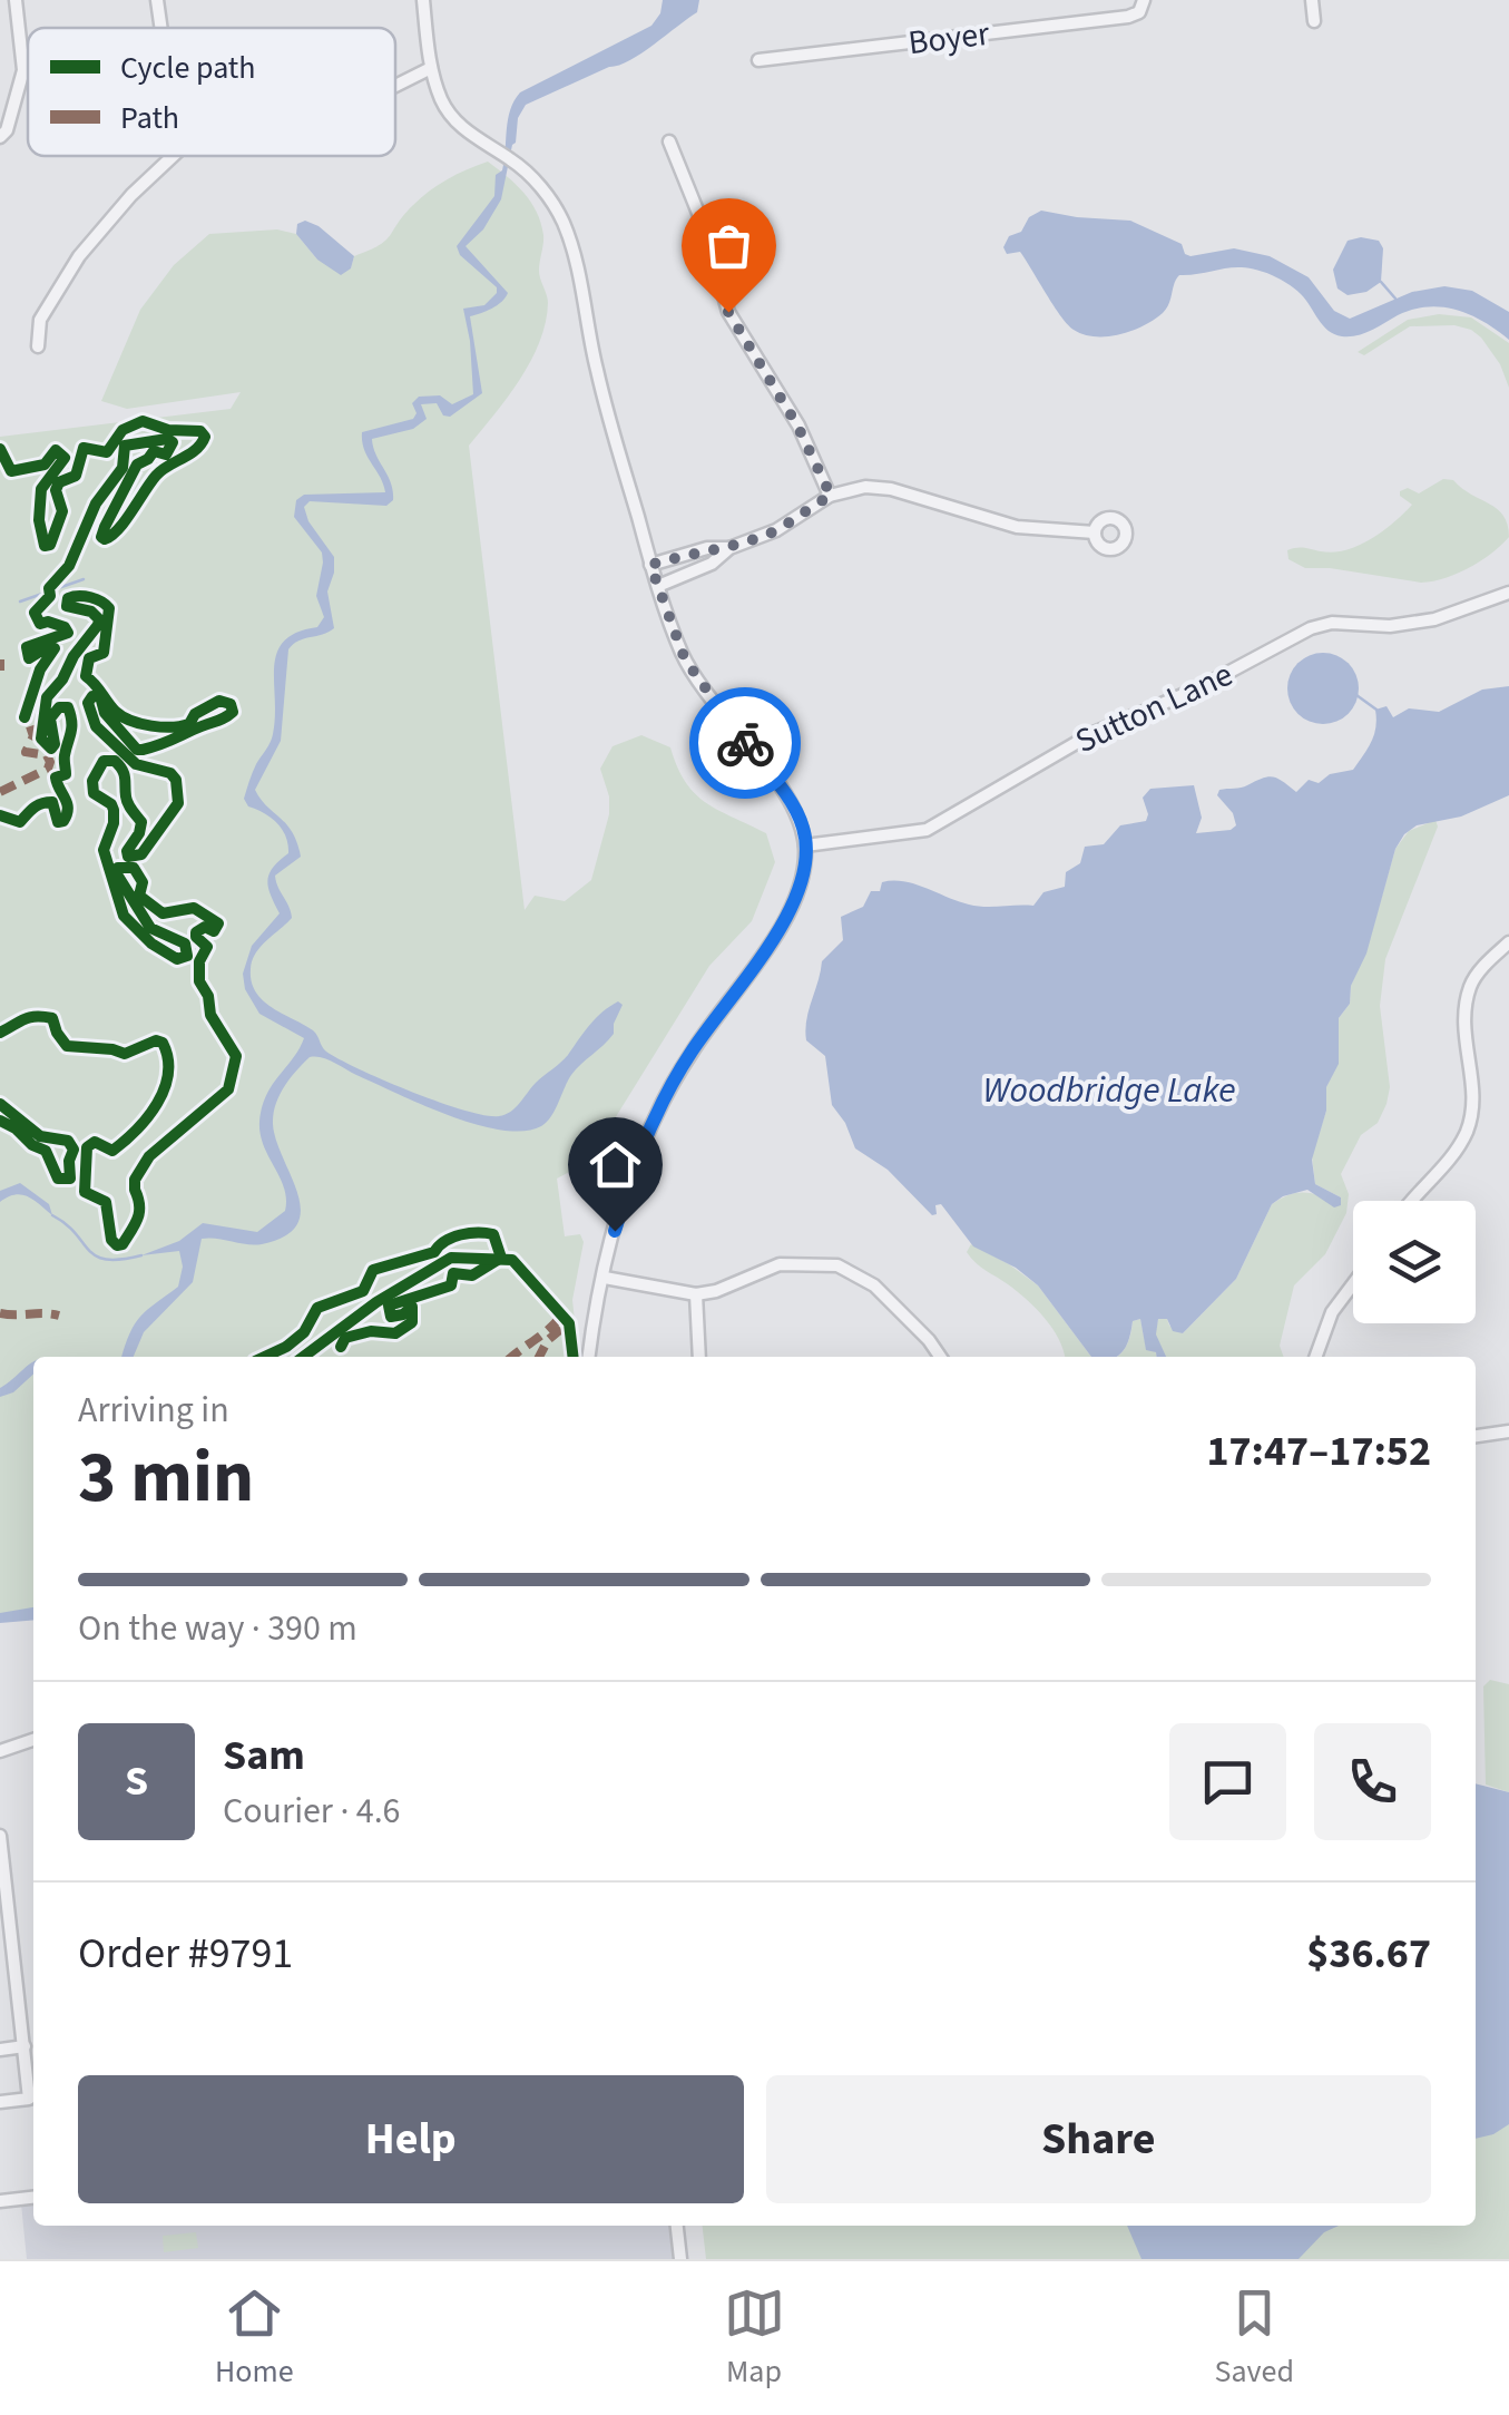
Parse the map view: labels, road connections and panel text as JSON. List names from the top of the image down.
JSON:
{
  "streets": {
    "street": ["Boyer", "Sutton Lane"]
  },
  "water": ["Woodbridge Lake"],
  "legend": ["Cycle path", "Path"],
  "page": {
    "heading": ["3 min", "Arriving in", "17:47–17:52"],
    "panel": [
      "Sam",
      "Courier · 4.6",
      "Order #9791",
      "$36.67"
    ],
    "bar": "On the way · 390 m",
    "round": "S",
    "buttons": ["Help", "Share"],
    "tabs": ["Home", "Map", "Saved"]
  }
}
